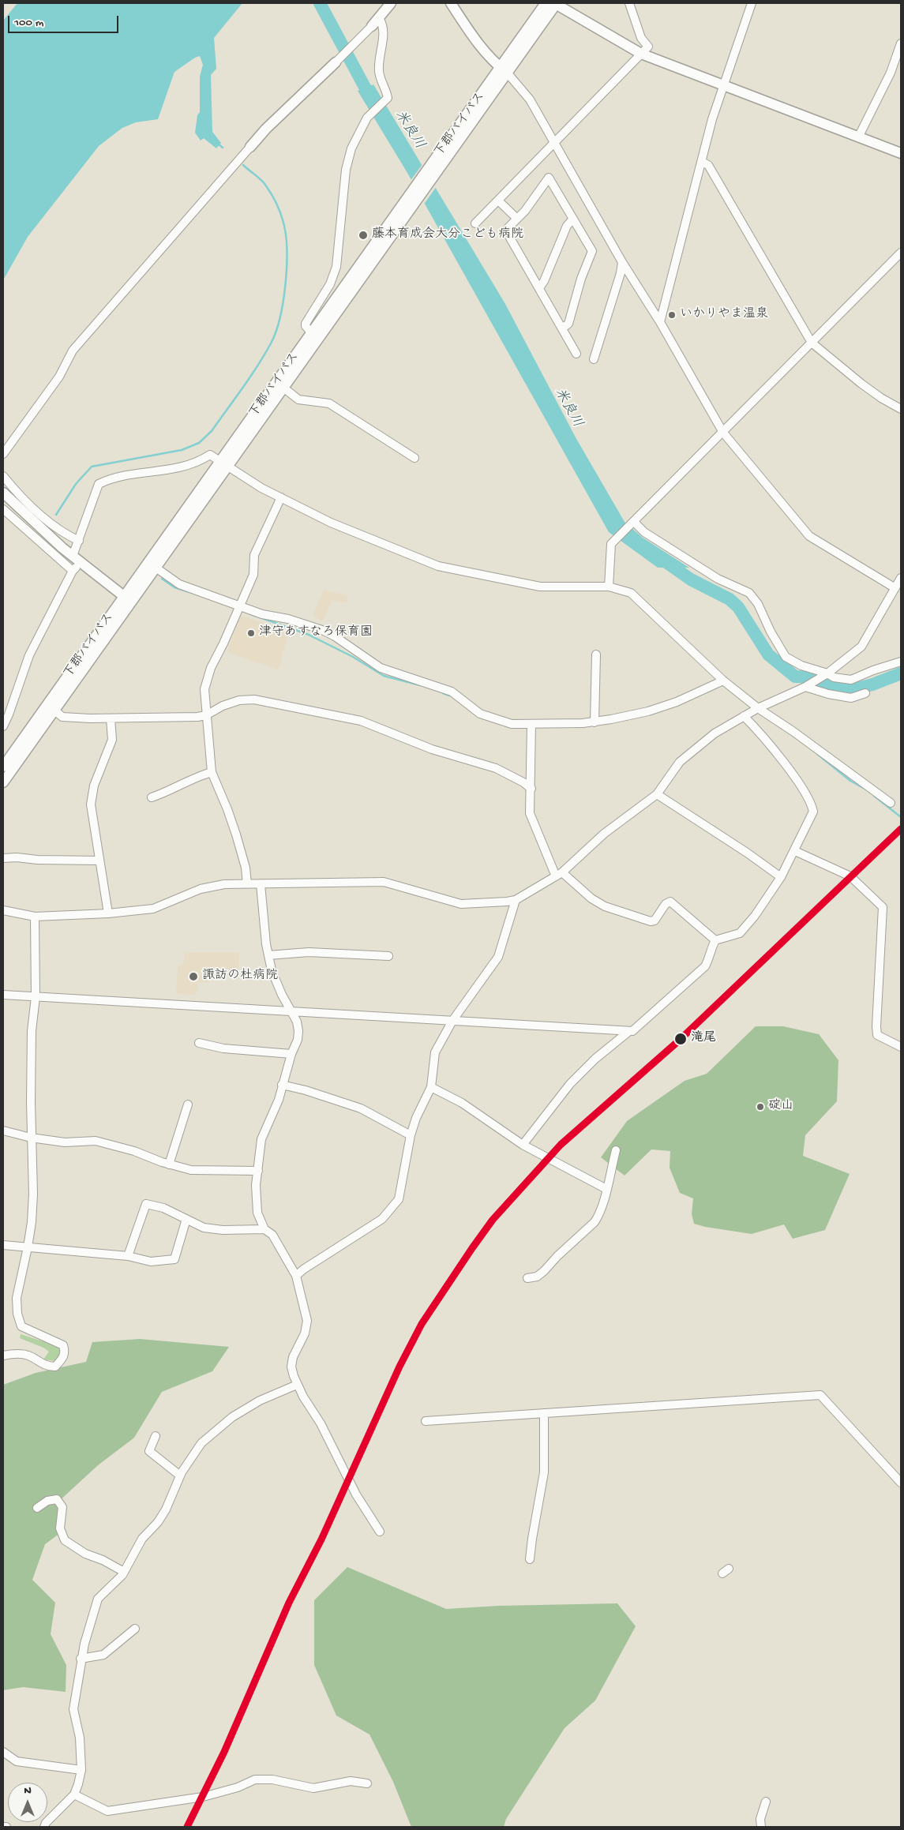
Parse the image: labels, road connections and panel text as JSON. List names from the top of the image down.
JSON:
{
  "streets": {
    "street": ["下郡バイパス"]
  },
  "water": ["米良川"],
  "places": [
    "藤本育成会大分こども病院",
    "いかりやま温泉",
    "津守あすなろ保育園",
    "諏訪の杜病院",
    "滝尾",
    "碇山"
  ],
  "scale_bar": "100 m",
  "north": "top"
}
